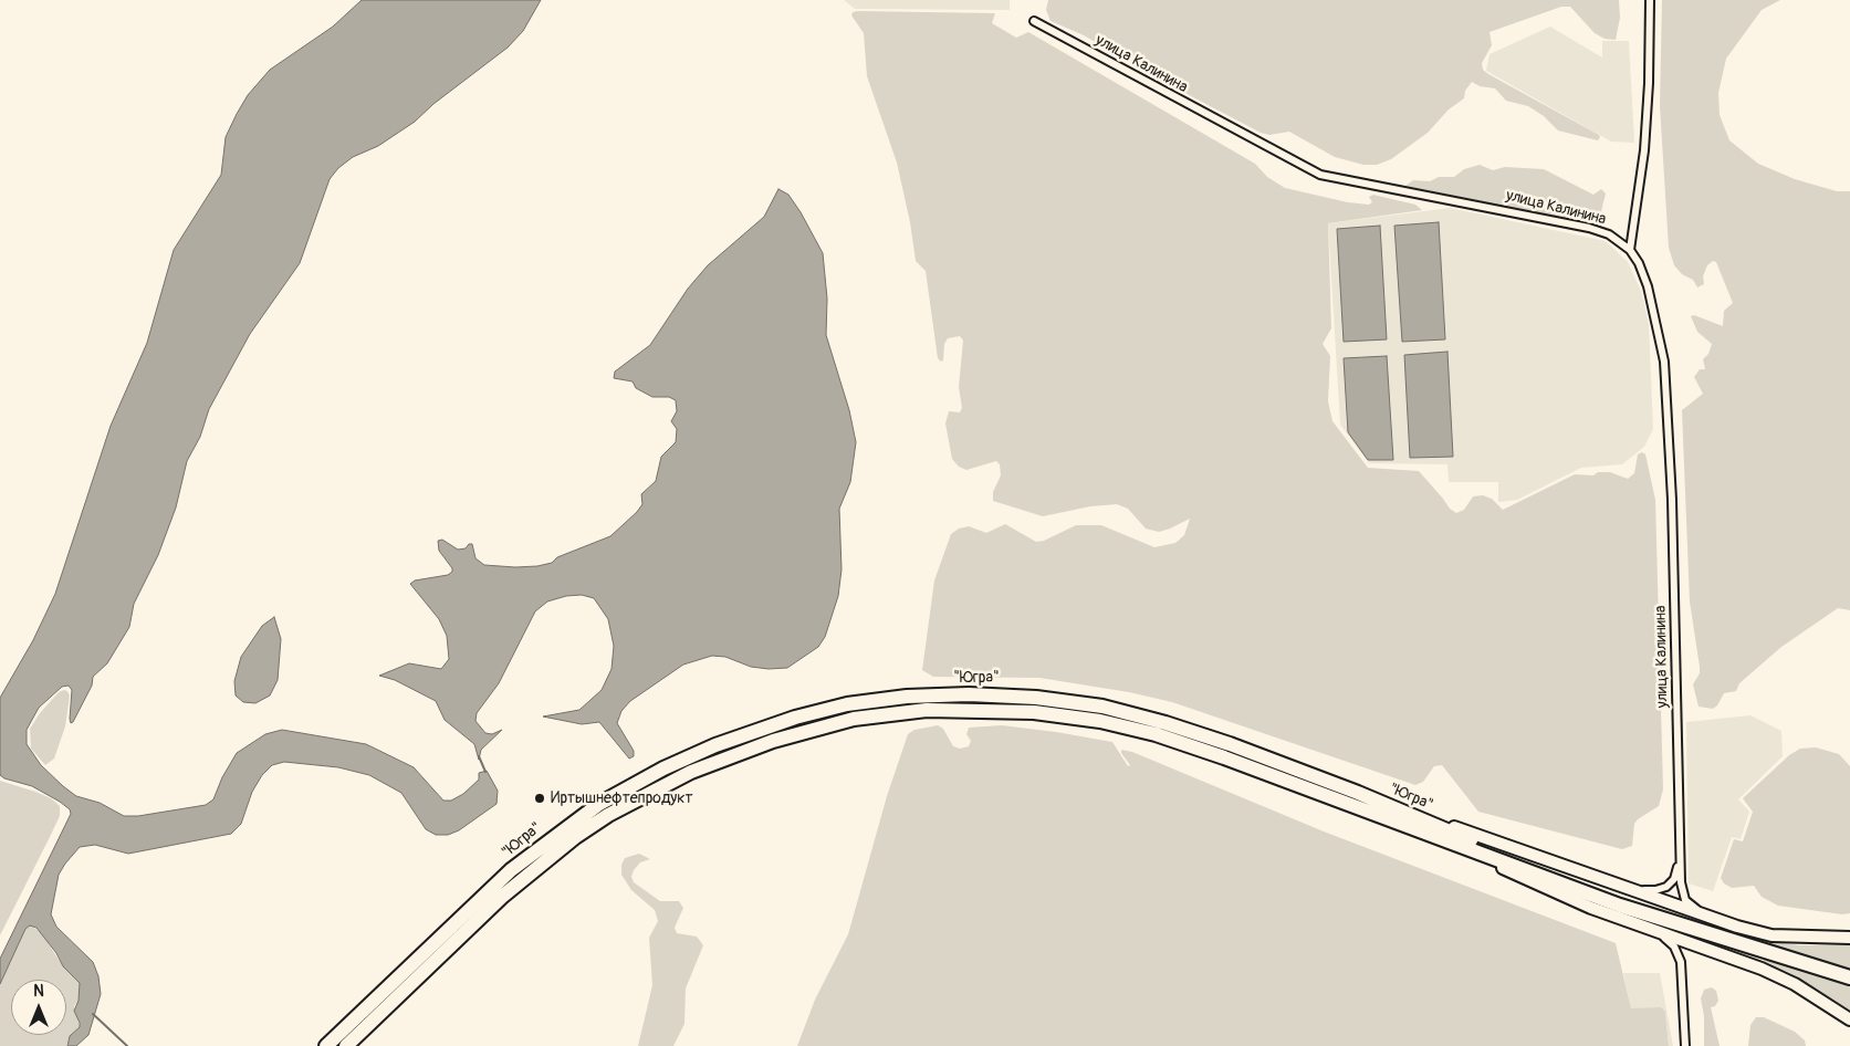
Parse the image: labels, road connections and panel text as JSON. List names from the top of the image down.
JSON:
{
  "streets": {
    "highway": ["\"Югра\""],
    "street": ["улица Калинина"]
  },
  "places": ["Иртышнефтепродукт"],
  "north": "top"
}
